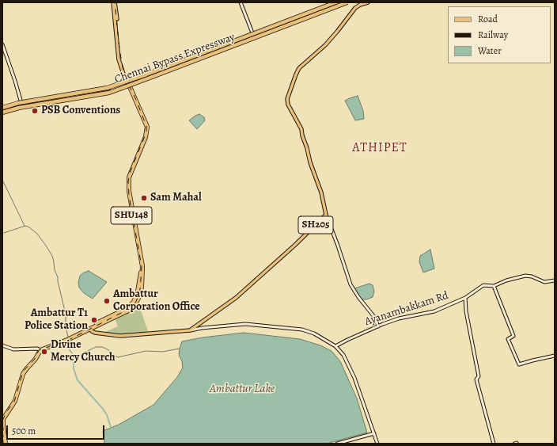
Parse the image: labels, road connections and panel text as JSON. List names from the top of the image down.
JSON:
{
  "streets": {
    "highway": ["Chennai Bypass Expressway", "SHU148"],
    "main road": ["SH205"],
    "street": ["Ayanambakkam Rd"]
  },
  "crossings": [
    ["SHU148", "SH205"]
  ],
  "districts": ["ATHIPET"],
  "water": ["Ambattur Lake"],
  "places": [
    "PSB Conventions",
    "Sam Mahal",
    "Ambattur Corporation Office",
    "Ambattur T1 Police Station",
    "Divine Mercy Church"
  ],
  "legend": ["Road", "Railway", "Water"],
  "scale_bar": "500 m"
}
